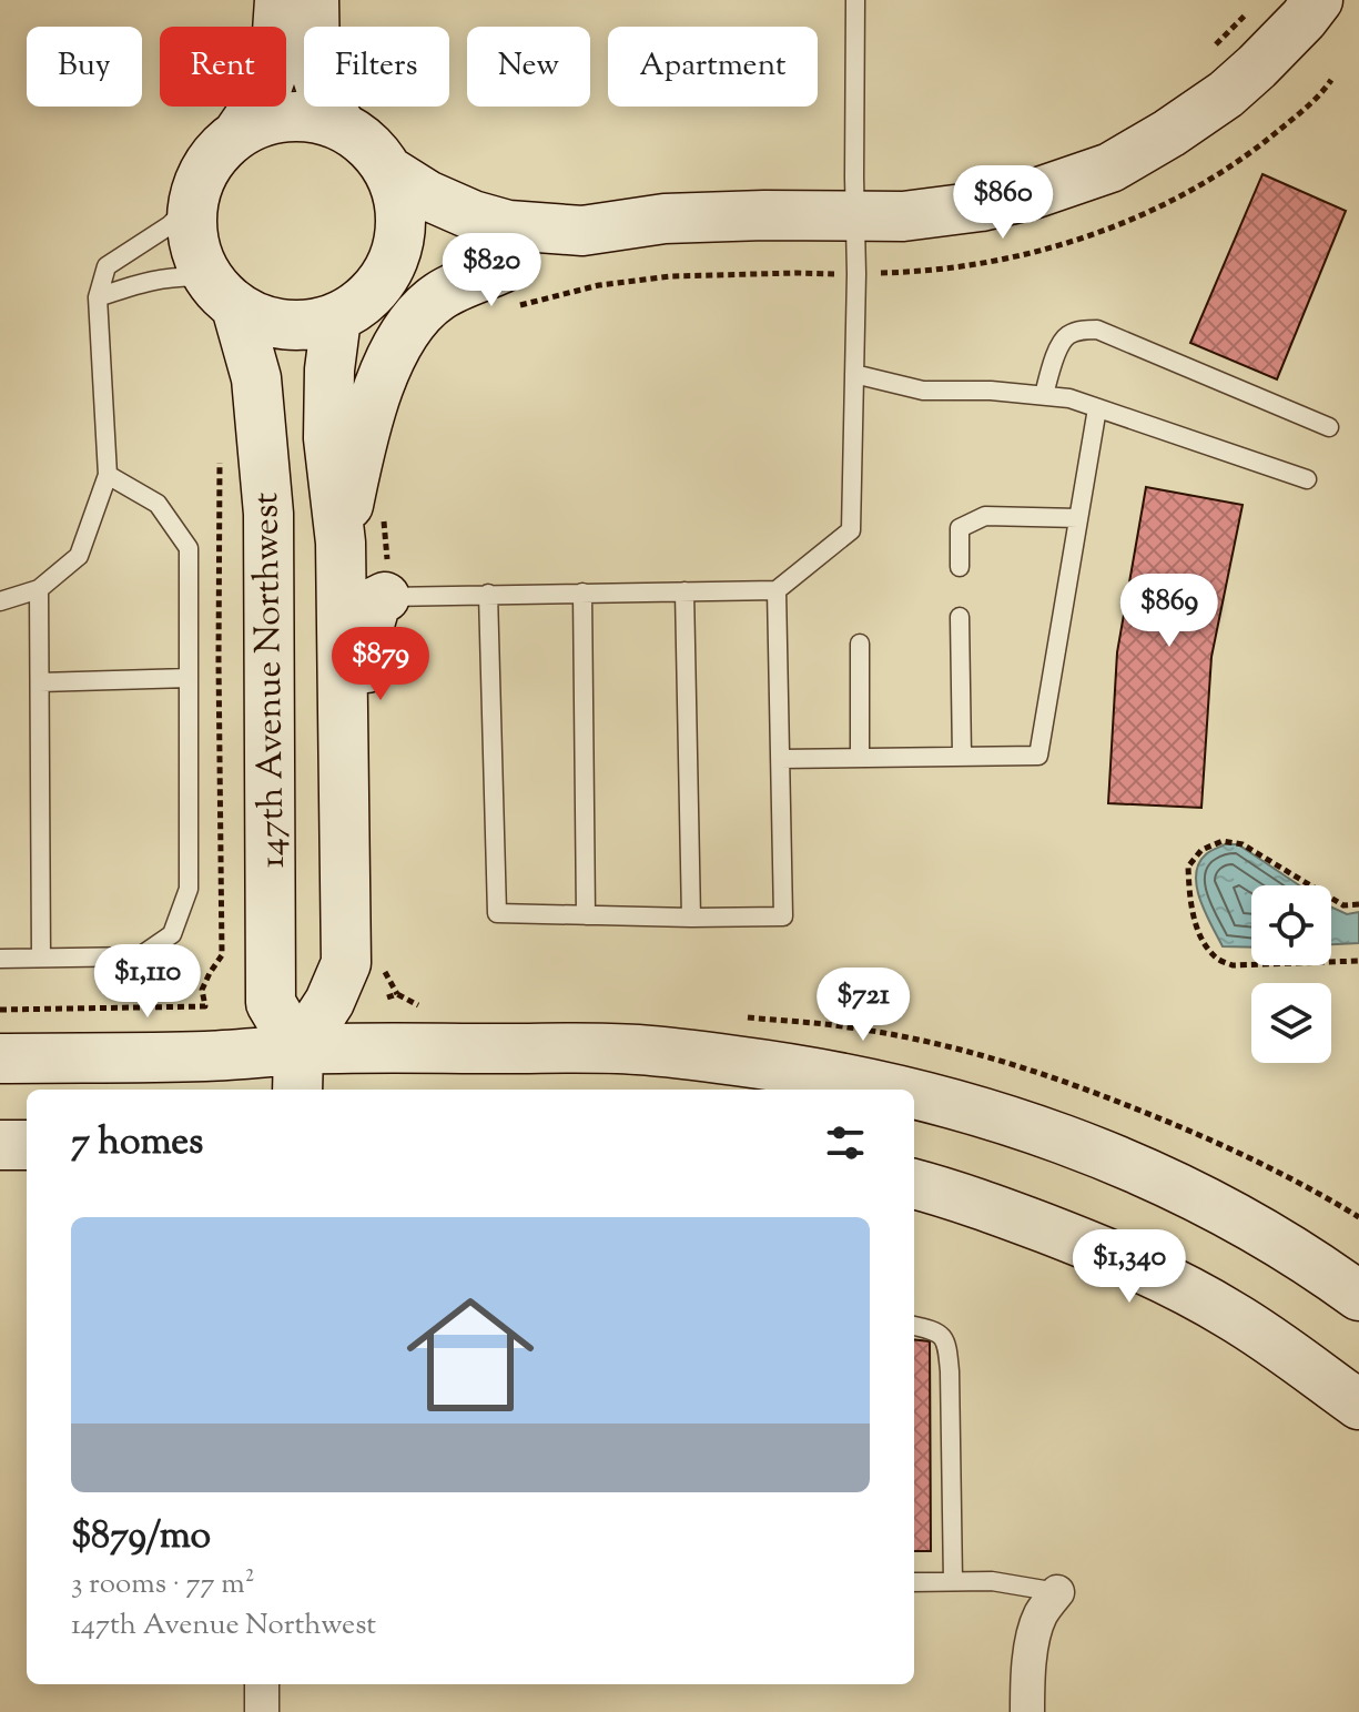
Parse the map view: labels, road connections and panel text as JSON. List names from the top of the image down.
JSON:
{
  "streets": {
    "street": ["147th Avenue Northwest"]
  },
  "page": {
    "chip": [
      "Buy",
      "Rent",
      "Filters",
      "New",
      "Apartment"
    ],
    "price": [
      "$860",
      "$820",
      "$869",
      "$879",
      "$1,110",
      "$721",
      "$1,340"
    ],
    "heading": "7 homes",
    "list": [
      {
        "name": "$879/mo",
        "note": "3 rooms · 77 m² · 147th Avenue Northwest"
      }
    ]
  }
}
